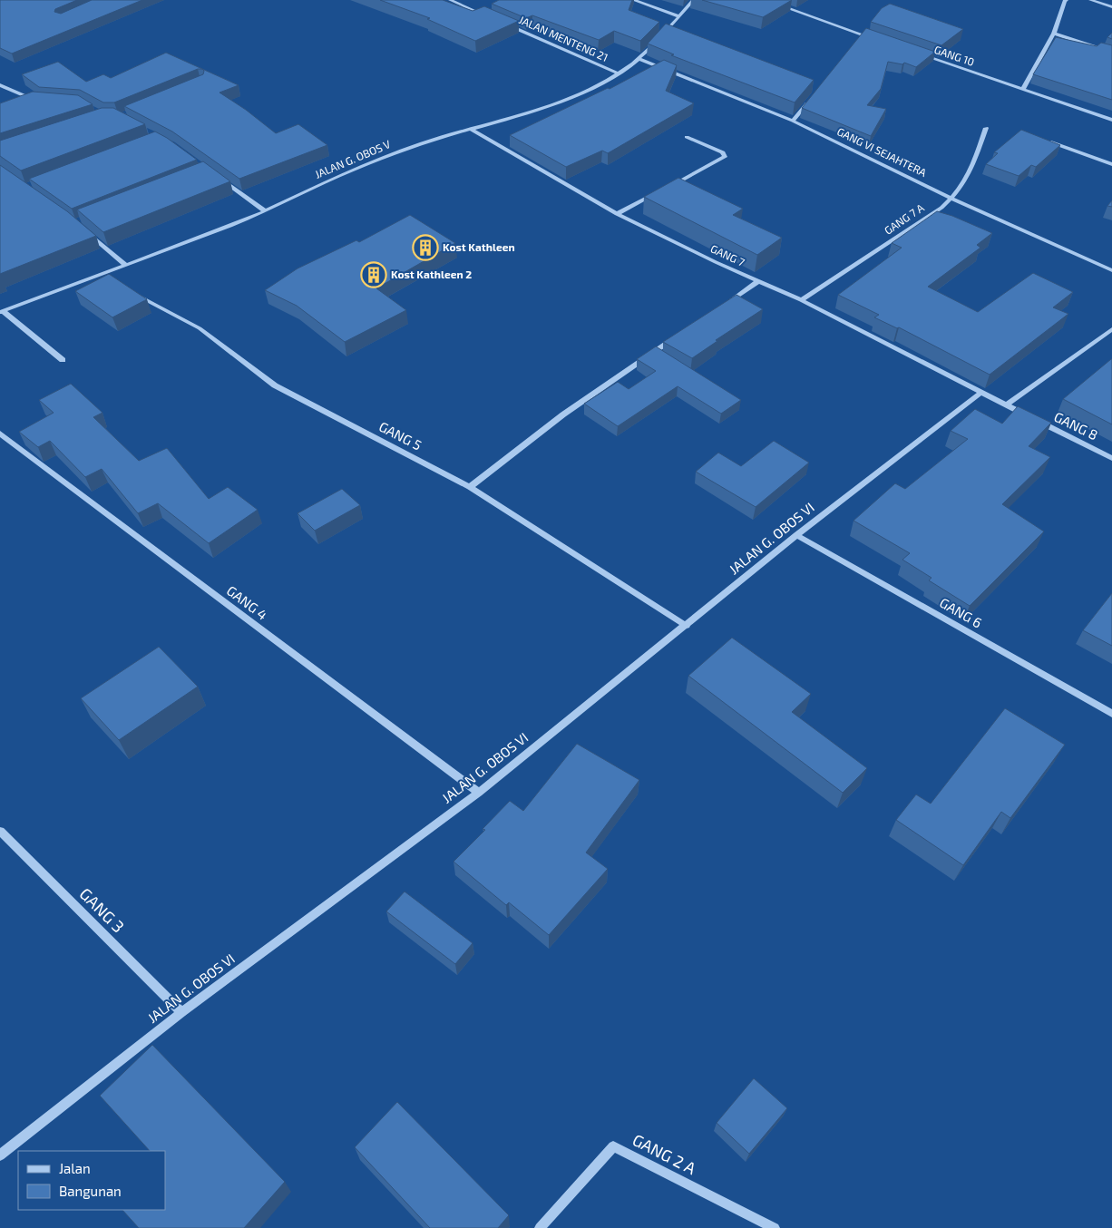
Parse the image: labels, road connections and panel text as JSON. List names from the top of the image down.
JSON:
{
  "streets": {
    "street": [
      "JALAN MENTENG 21",
      "GANG 10",
      "GANG VI SEJAHTERA",
      "JALAN G. OBOS V",
      "GANG 7 A",
      "GANG 7",
      "GANG 8",
      "GANG 5",
      "JALAN G. OBOS VI",
      "GANG 4",
      "GANG 6",
      "GANG 3",
      "GANG 2 A"
    ]
  },
  "crossings": [
    ["JALAN MENTENG 21", "JALAN G. OBOS V"],
    ["GANG VI SEJAHTERA", "JALAN G. OBOS V"],
    ["GANG VI SEJAHTERA", "GANG 7 A"],
    ["JALAN G. OBOS V", "GANG 7"],
    ["GANG 7 A", "GANG 7"],
    ["GANG 7", "JALAN G. OBOS VI"],
    ["GANG 5", "JALAN G. OBOS VI"],
    ["JALAN G. OBOS VI", "GANG 4"],
    ["JALAN G. OBOS VI", "GANG 6"],
    ["JALAN G. OBOS VI", "GANG 3"]
  ],
  "places": {
    "building": ["Kost Kathleen", "Kost Kathleen 2"]
  },
  "legend": ["Jalan", "Bangunan"]
}
